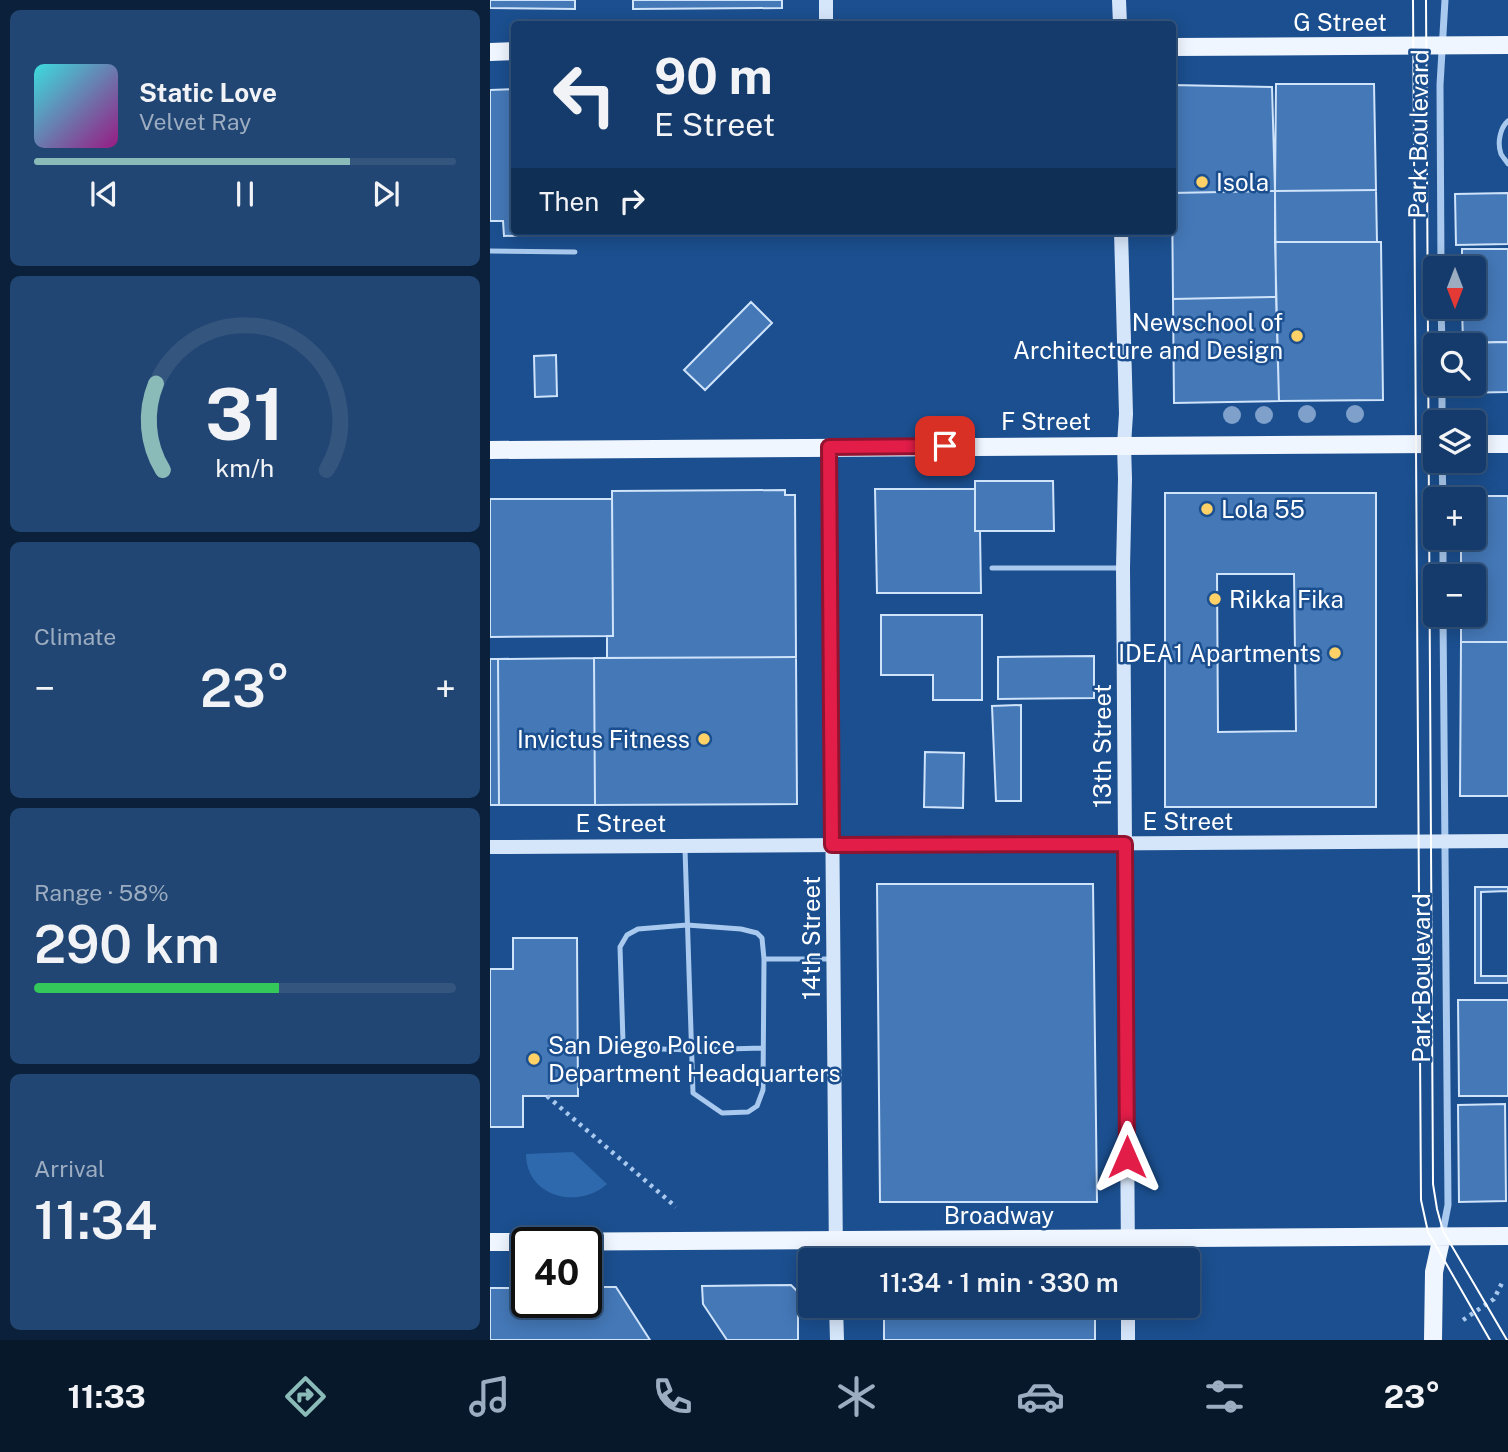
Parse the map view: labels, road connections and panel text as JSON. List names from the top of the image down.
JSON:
{
  "streets": {
    "main road": [
      "G Street",
      "Park Boulevard",
      "F Street",
      "Broadway"
    ],
    "street": ["13th Street", "E Street", "14th Street"]
  },
  "crossings": [
    ["G Street", "Park Boulevard"],
    ["Park Boulevard", "E Street"],
    ["Park Boulevard", "Broadway"],
    ["F Street", "13th Street"],
    ["F Street", "14th Street"],
    ["13th Street", "E Street"],
    ["13th Street", "Broadway"],
    ["E Street", "14th Street"],
    ["14th Street", "Broadway"]
  ],
  "places": [
    "Isola",
    "Newschool of Architecture and Design",
    "Lola 55",
    "Rikka Fika",
    "IDEA1 Apartments",
    "Invictus Fitness",
    "San Diego Police Department Headquarters"
  ],
  "north": "bottom",
  "page": {
    "turn": ["90 m", "E Street"],
    "song": ["Static Love", "Velvet Ray"],
    "then": "Then",
    "map_buttons": ["+", "−"],
    "tile": [
      "Climate",
      ["Range · 58%", "290 km"],
      ["Arrival", "11:34"]
    ],
    "heat": ["−", "23°", "+"],
    "limit": "40",
    "trip": "11:34 · 1 min · 330 m",
    "tabs": ["11:33", "23°"],
    "gauge": ["31", "km/h"]
  }
}
